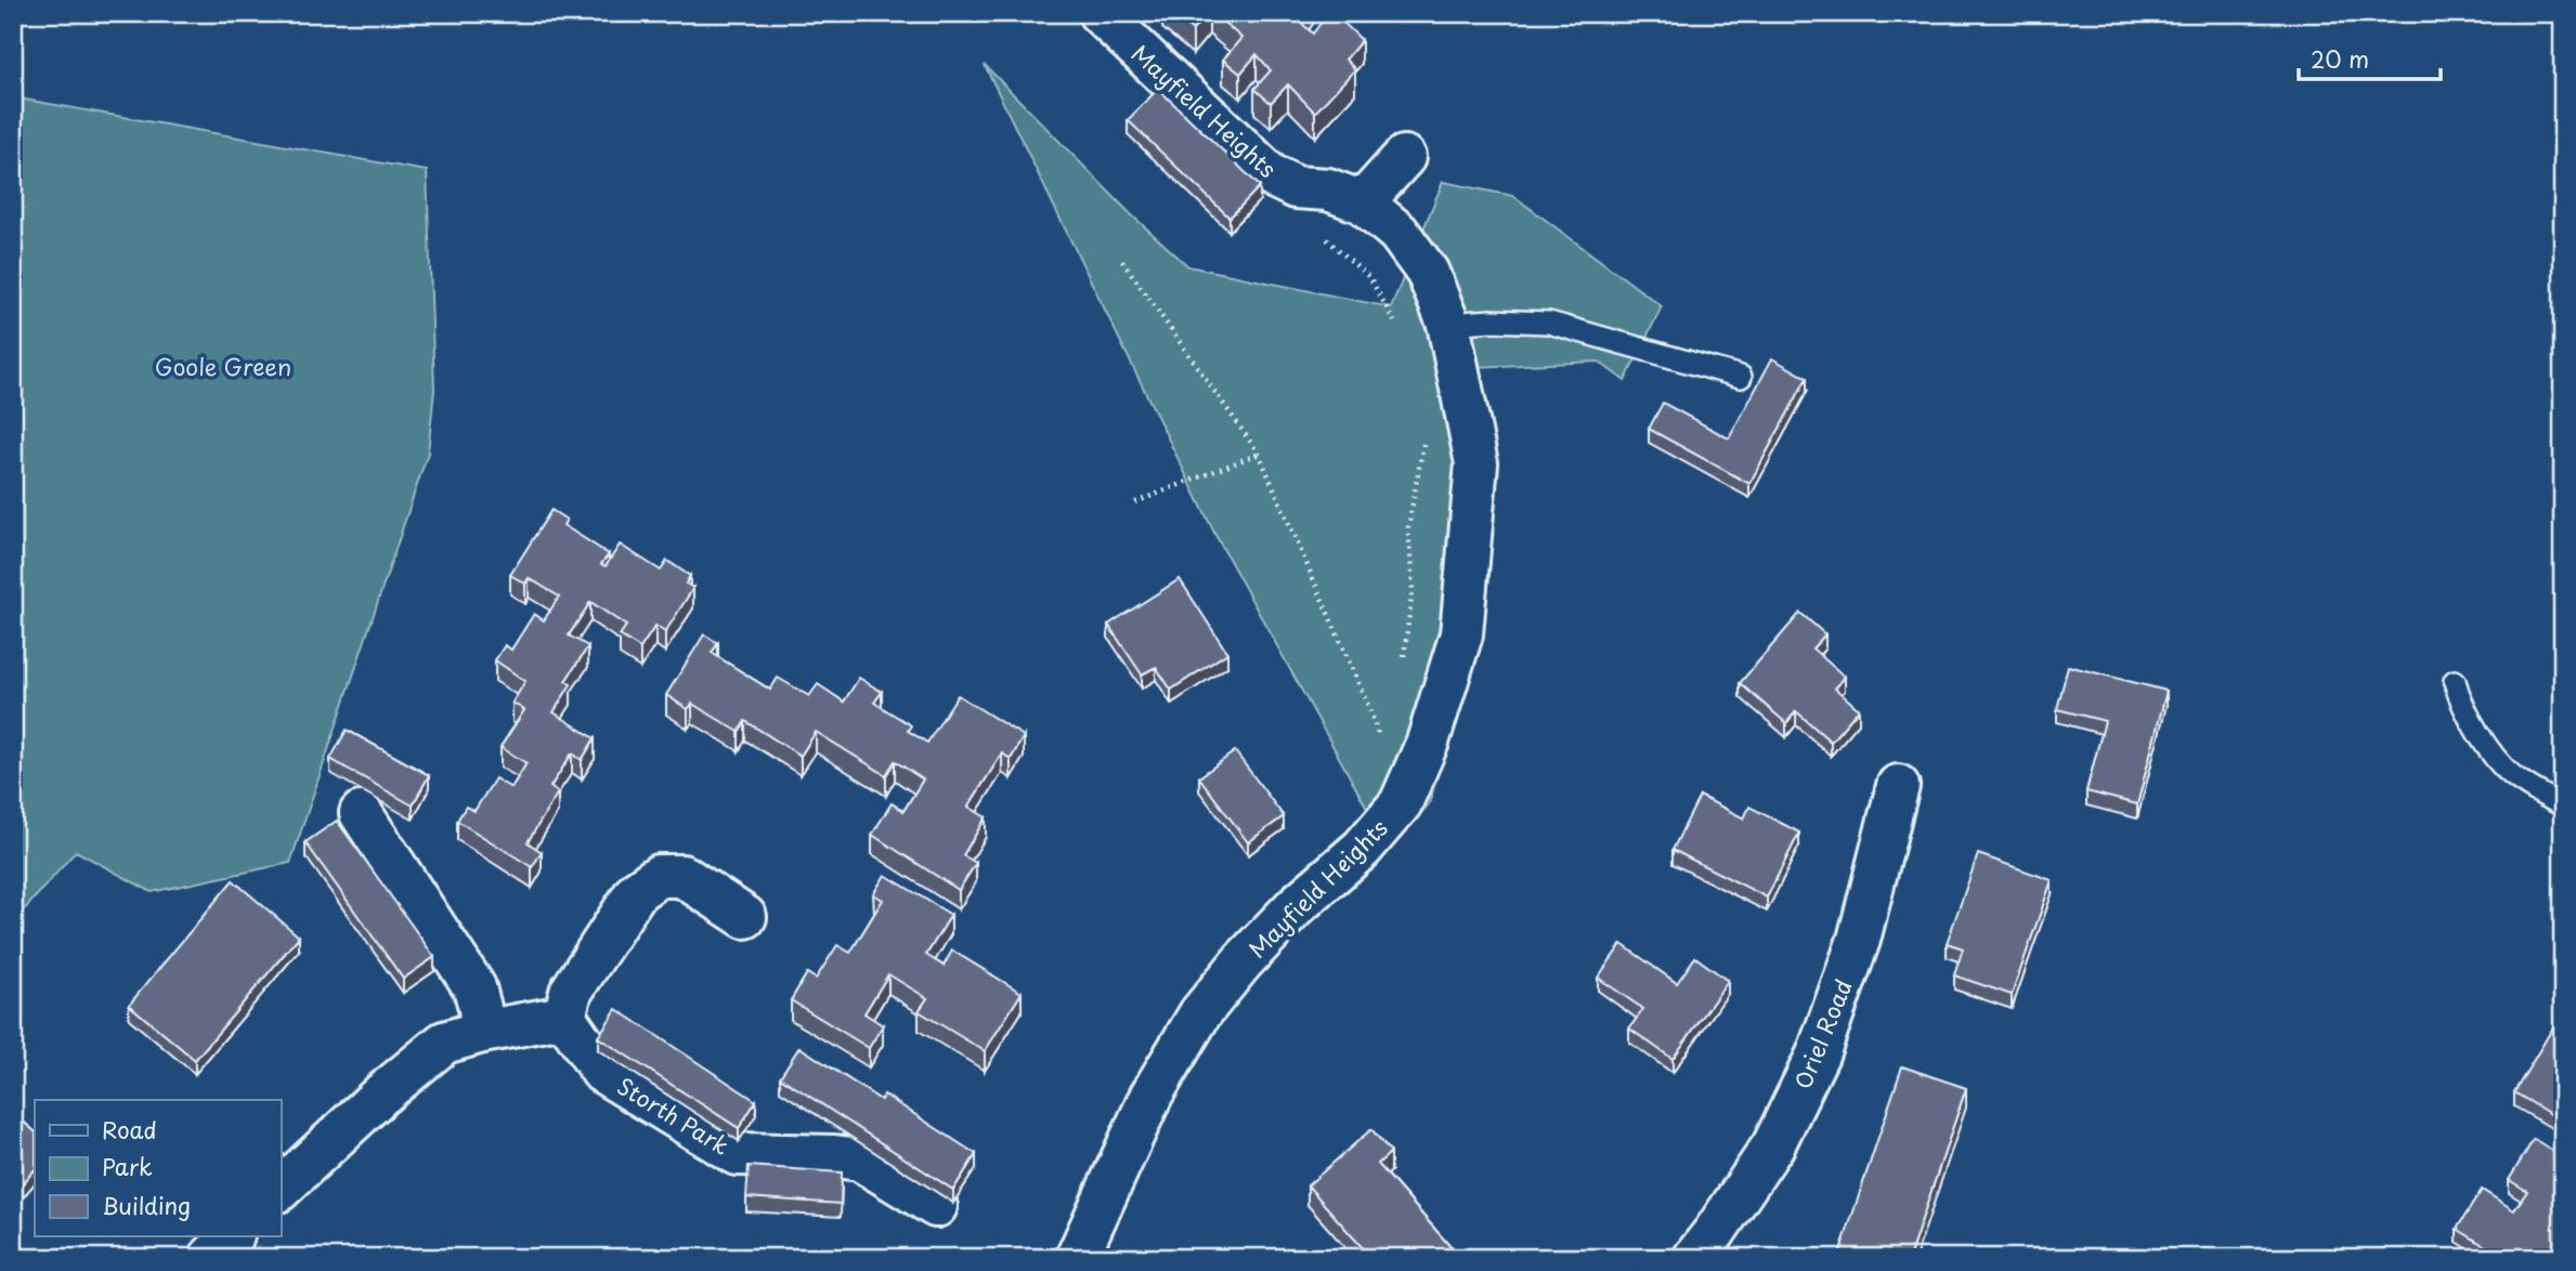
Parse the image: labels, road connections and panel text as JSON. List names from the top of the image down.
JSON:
{
  "streets": {
    "street": ["Mayfield Heights", "Oriel Road", "Storth Park"]
  },
  "parks": ["Goole Green"],
  "legend": ["Road", "Park", "Building"],
  "scale_bar": "20 m"
}
